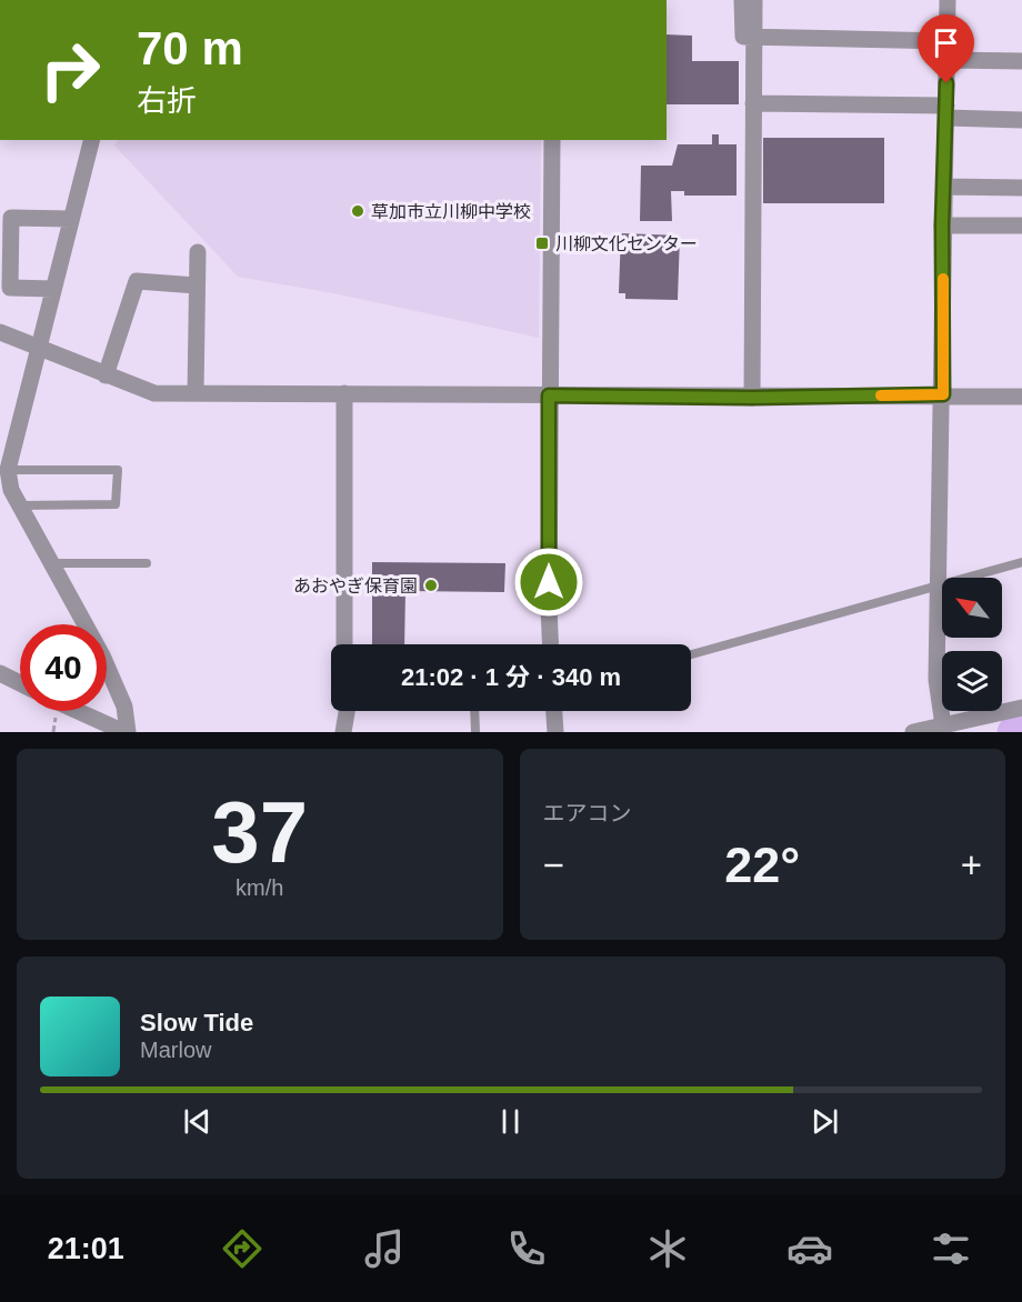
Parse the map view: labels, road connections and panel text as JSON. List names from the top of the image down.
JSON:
{
  "places": {
    "other": ["草加市立川柳中学校", "あおやぎ保育園"],
    "transit": ["川柳文化センター"]
  },
  "north": "top left",
  "page": {
    "turn": ["70 m", "右折"],
    "limit": "40",
    "trip": "21:02 · 1 分 · 340 m",
    "tile": [
      ["37", "km/h"],
      "エアコン"
    ],
    "heat": ["−", "22°", "+"],
    "song": ["Slow Tide", "Marlow"],
    "tabs": "21:01"
  }
}
